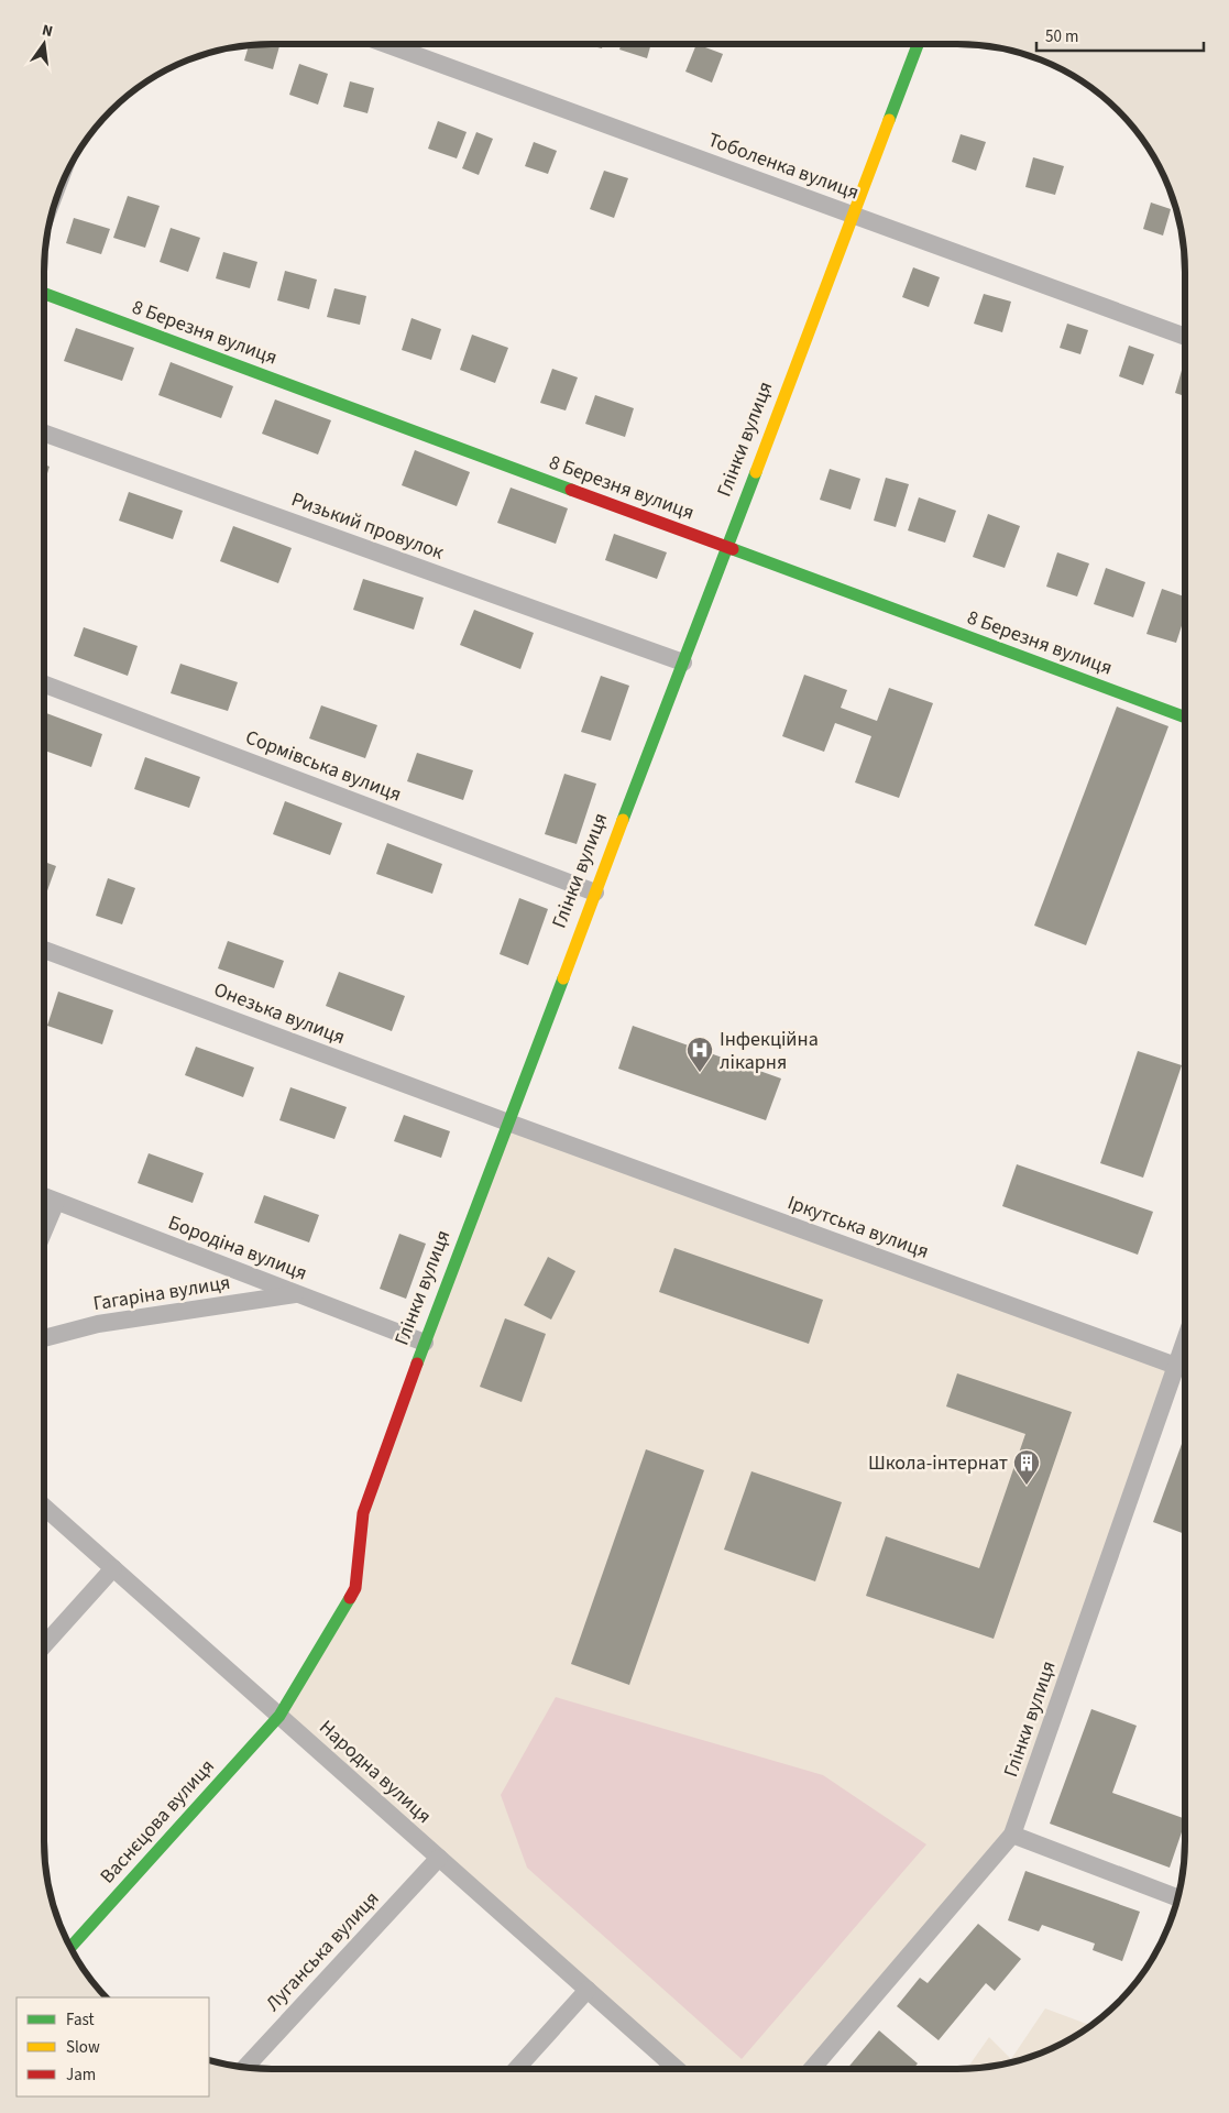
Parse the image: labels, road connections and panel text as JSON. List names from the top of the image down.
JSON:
{
  "streets": {
    "street": [
      "Тоболенка вулиця",
      "8 Березня вулиця",
      "Глінки вулиця",
      "Ризький провулок",
      "Сормівська вулиця",
      "Онезька вулиця",
      "Іркутська вулиця",
      "Бородіна вулиця",
      "Гагаріна вулиця",
      "Народна вулиця",
      "Васнєцова вулиця",
      "Луганська вулиця"
    ]
  },
  "crossings": [
    ["Тоболенка вулиця", "Глінки вулиця"],
    ["8 Березня вулиця", "Глінки вулиця"],
    ["Глінки вулиця", "Ризький провулок"],
    ["Глінки вулиця", "Сормівська вулиця"],
    ["Глінки вулиця", "Онезька вулиця"],
    ["Глінки вулиця", "Іркутська вулиця"],
    ["Глінки вулиця", "Бородіна вулиця"],
    ["Глінки вулиця", "Народна вулиця"],
    ["Глінки вулиця", "Васнєцова вулиця"],
    ["Онезька вулиця", "Іркутська вулиця"],
    ["Бородіна вулиця", "Гагаріна вулиця"],
    ["Народна вулиця", "Васнєцова вулиця"],
    ["Народна вулиця", "Луганська вулиця"]
  ],
  "places": {
    "hospital": ["Інфекційна лікарня"],
    "building": ["Школа-інтернат"]
  },
  "legend": ["Fast", "Slow", "Jam"],
  "scale_bar": "50 m",
  "north": "top"
}
